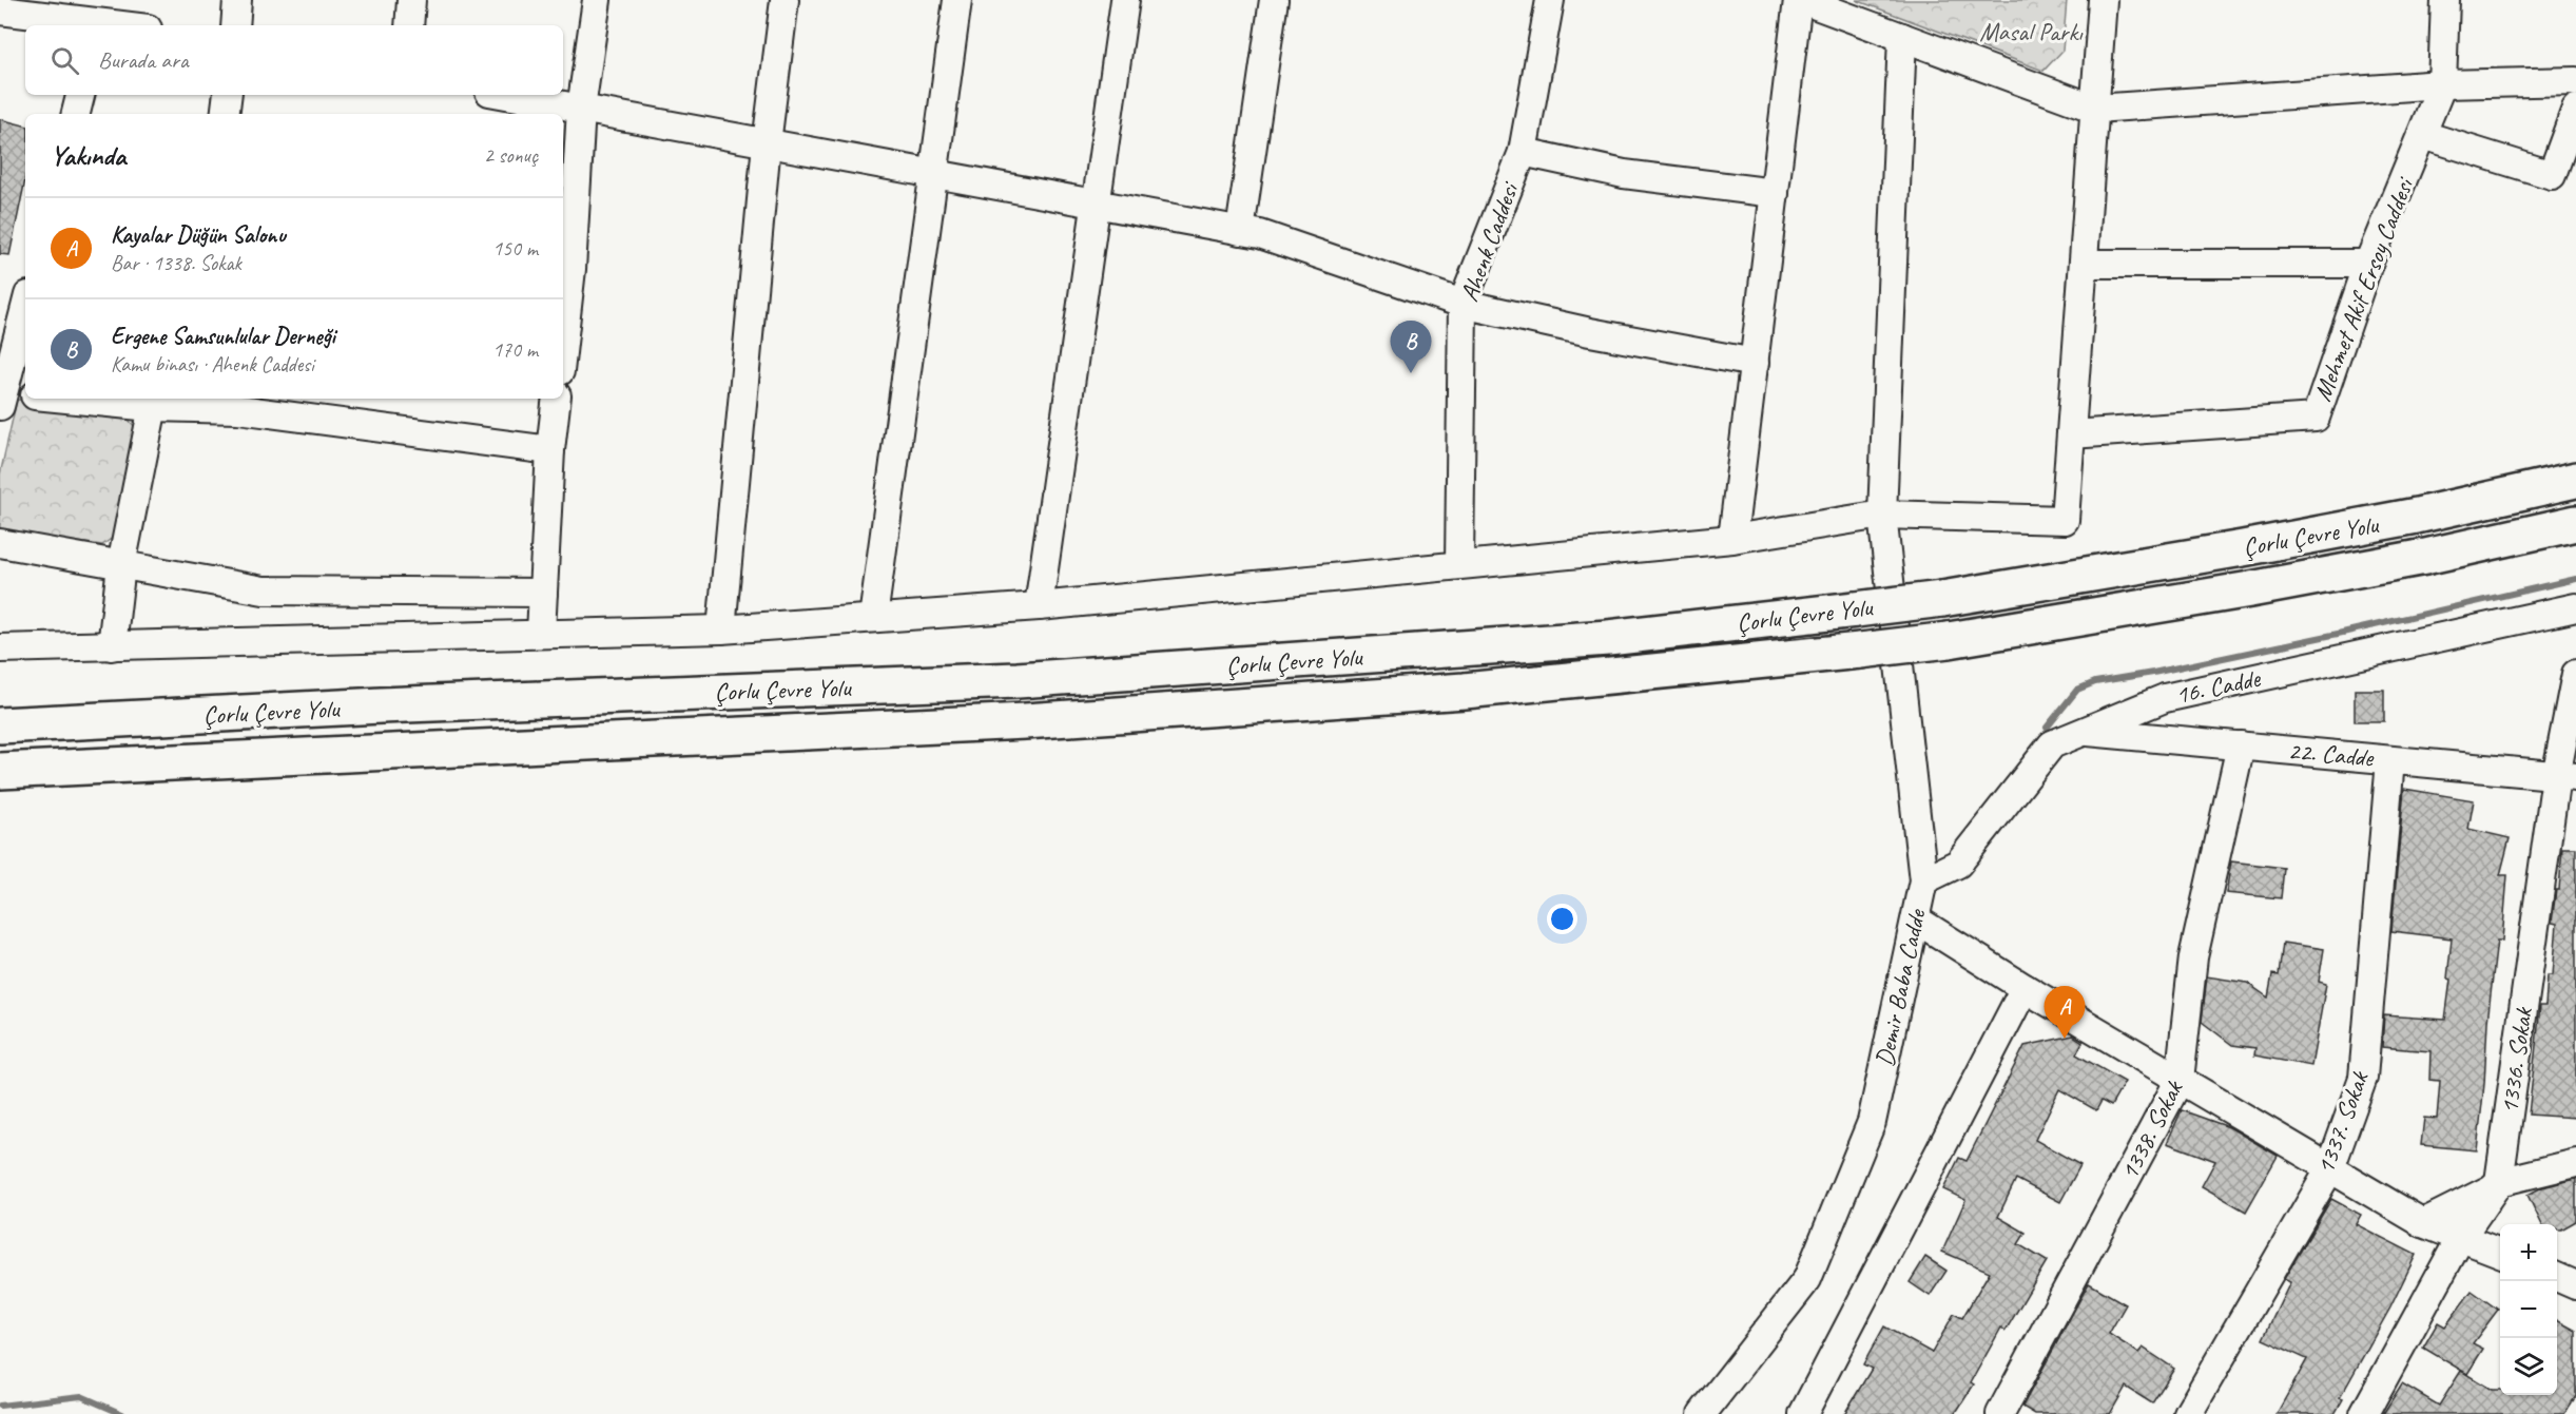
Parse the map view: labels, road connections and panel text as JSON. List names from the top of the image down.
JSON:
{
  "streets": {
    "highway": ["Çorlu Çevre Yolu"],
    "street": [
      "Ahenk Caddesi",
      "Mehmet Akif Ersoy Caddesi",
      "16. Cadde",
      "22. Cadde",
      "Demir Baba Cadde",
      "1336. Sokak",
      "1337. Sokak",
      "1338. Sokak"
    ]
  },
  "crossings": [
    ["16. Cadde", "22. Cadde"],
    ["16. Cadde", "Demir Baba Cadde"],
    ["22. Cadde", "1336. Sokak"],
    ["22. Cadde", "1337. Sokak"],
    ["22. Cadde", "1338. Sokak"]
  ],
  "parks": ["Masal Parkı"],
  "page": {
    "search": "Burada ara",
    "heading": ["Yakında", "2 sonuç"],
    "list": [
      {
        "mark": "A",
        "name": "Kayalar Düğün Salonu",
        "note": "Bar · 1338. Sokak",
        "value": "150 m"
      },
      {
        "mark": "B",
        "name": "Ergene Samsunlular Derneği",
        "note": "Kamu binası · Ahenk Caddesi",
        "value": "170 m"
      }
    ],
    "pins": ["B", "A"],
    "map_buttons": ["+", "−"]
  }
}
